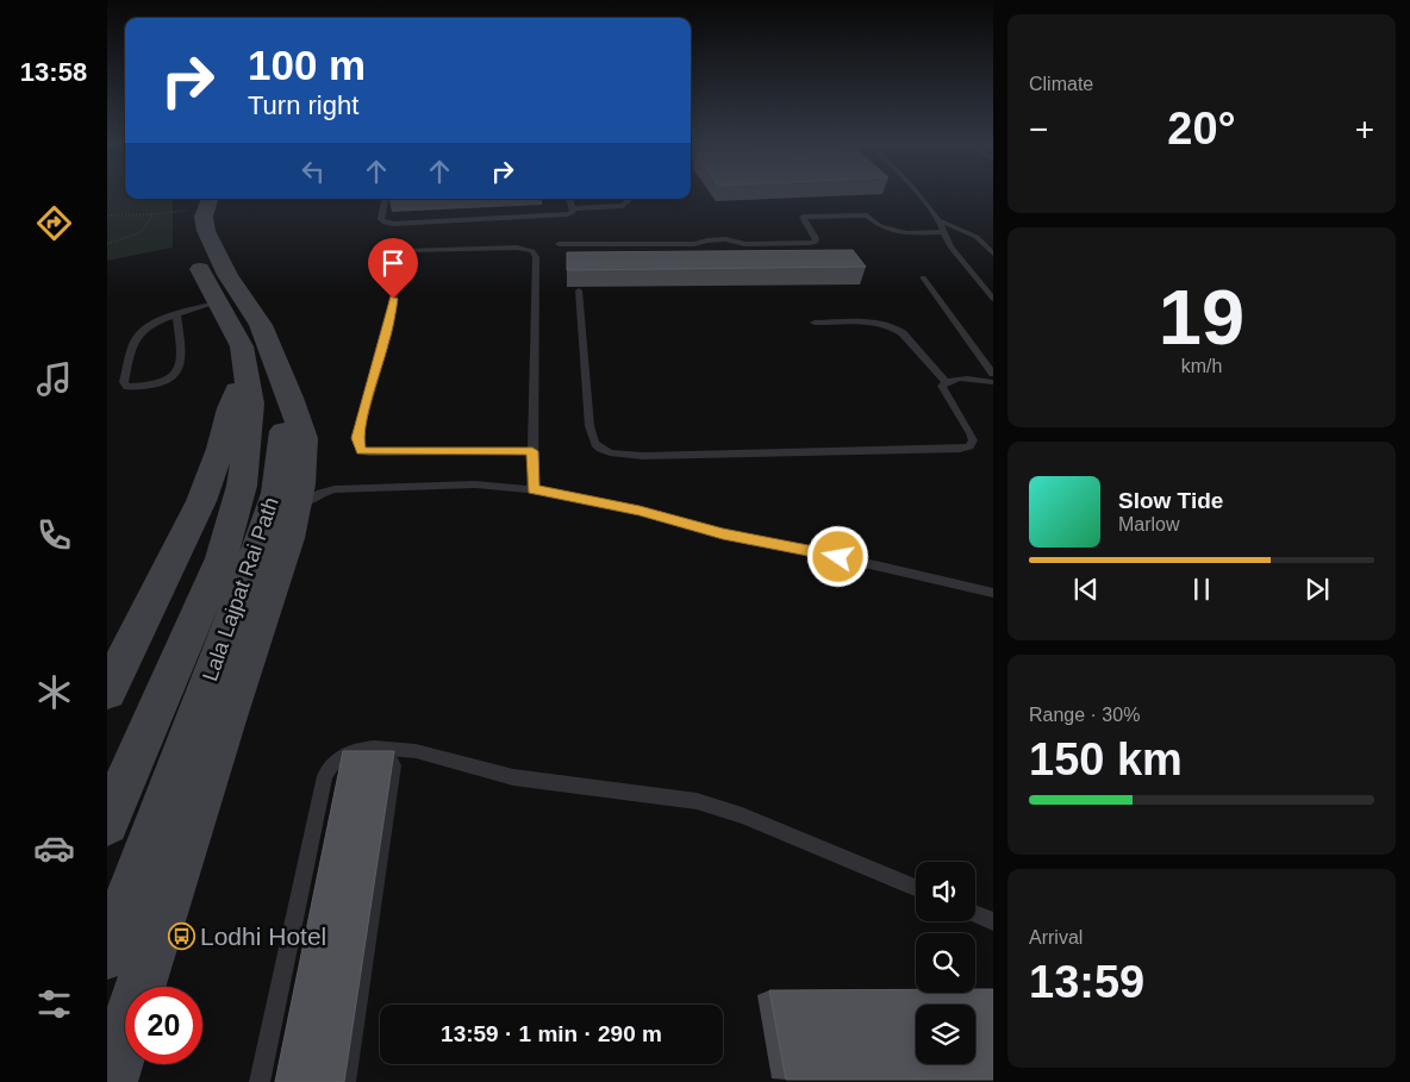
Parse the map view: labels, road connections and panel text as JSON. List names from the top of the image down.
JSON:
{
  "streets": {
    "main road": ["Lala Lajpat Rai Path"]
  },
  "places": {
    "bus stop": ["Lodhi Hotel"]
  },
  "page": {
    "tabs": "13:58",
    "tile": [
      "Climate",
      ["19", "km/h"],
      ["Range · 30%", "150 km"],
      ["Arrival", "13:59"]
    ],
    "turn": ["100 m", "Turn right"],
    "heat": ["−", "20°", "+"],
    "song": ["Slow Tide", "Marlow"],
    "limit": "20",
    "trip": "13:59 · 1 min · 290 m"
  }
}
